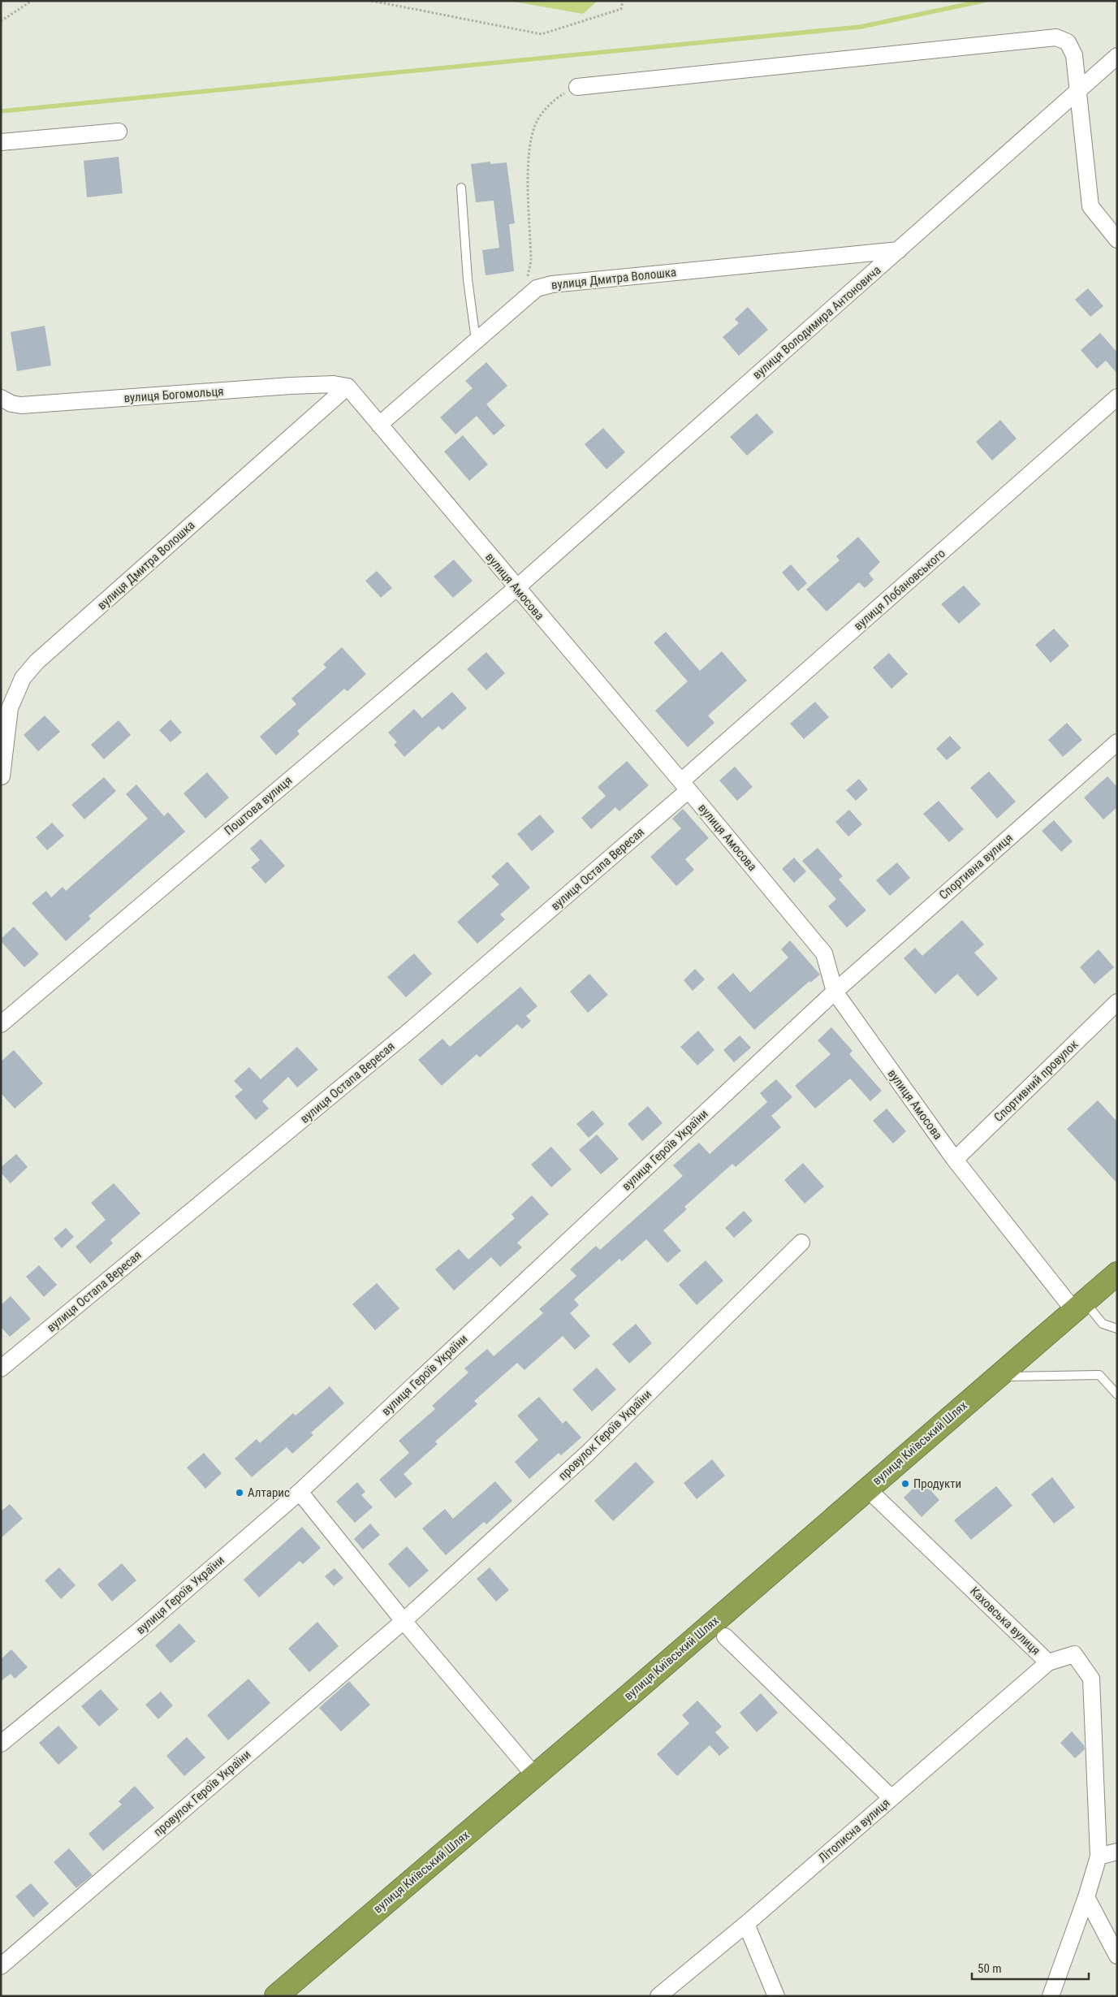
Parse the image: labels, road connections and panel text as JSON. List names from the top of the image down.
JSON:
{
  "streets": {
    "highway": ["вулиця Київський Шлях"],
    "street": [
      "вулиця Дмитра Волошка",
      "вулиця Володимира Антоновича",
      "вулиця Богомольця",
      "вулиця Амосова",
      "вулиця Лобановського",
      "Поштова вулиця",
      "Спортивна вулиця",
      "вулиця Остапа Вересая",
      "Спортивний провулок",
      "вулиця Героїв України",
      "провулок Героїв України",
      "Каховська вулиця",
      "Літописна вулиця"
    ]
  },
  "crossings": [
    ["вулиця Дмитра Волошка", "вулиця Володимира Антоновича"],
    ["вулиця Дмитра Волошка", "вулиця Богомольця"],
    ["вулиця Дмитра Волошка", "вулиця Амосова"],
    ["вулиця Володимира Антоновича", "вулиця Амосова"],
    ["вулиця Володимира Антоновича", "Поштова вулиця"],
    ["вулиця Богомольця", "вулиця Амосова"],
    ["вулиця Амосова", "вулиця Лобановського"],
    ["вулиця Амосова", "Поштова вулиця"],
    ["вулиця Амосова", "Спортивна вулиця"],
    ["вулиця Амосова", "вулиця Остапа Вересая"],
    ["вулиця Амосова", "Спортивний провулок"],
    ["вулиця Амосова", "вулиця Героїв України"],
    ["вулиця Амосова", "вулиця Київський Шлях"],
    ["вулиця Лобановського", "вулиця Остапа Вересая"],
    ["Спортивна вулиця", "вулиця Героїв України"],
    ["вулиця Київський Шлях", "Каховська вулиця"],
    ["Каховська вулиця", "Літописна вулиця"]
  ],
  "places": ["Продукти", "Алтарис"],
  "scale_bar": "50 m"
}
